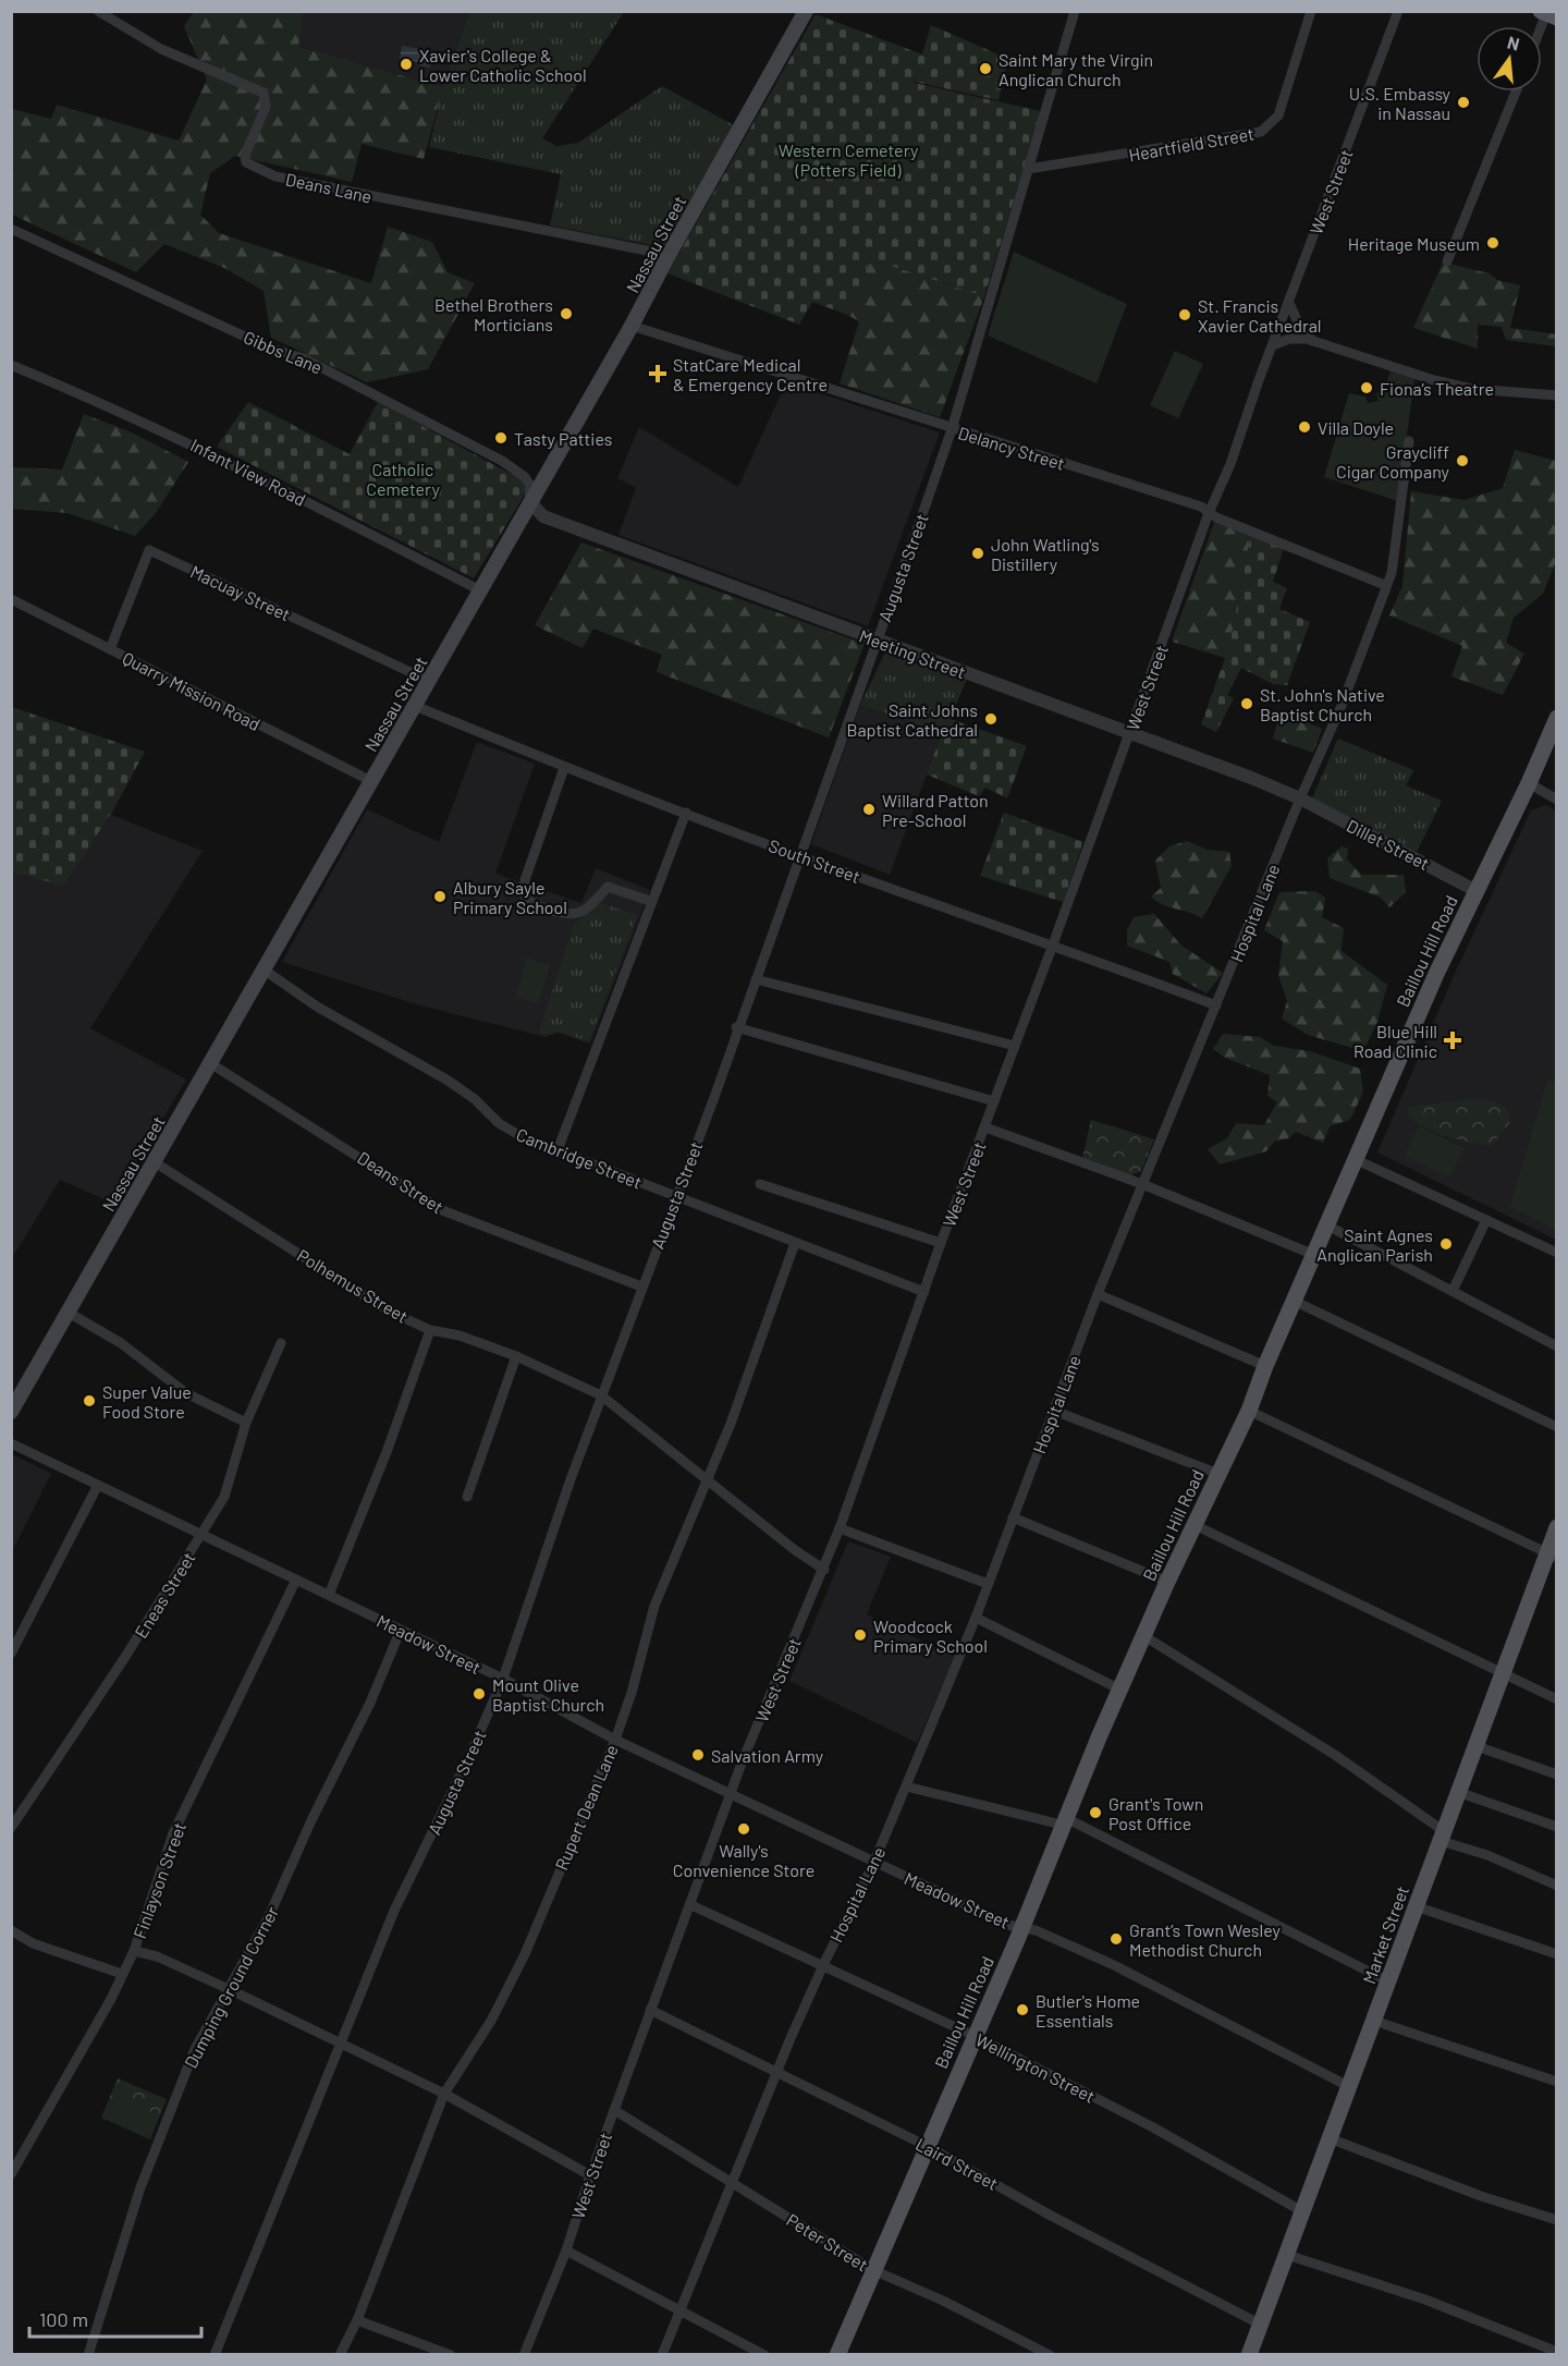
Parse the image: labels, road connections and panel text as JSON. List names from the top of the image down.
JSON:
{
  "streets": {
    "main road": ["Nassau Street", "Baillou Hill Road", "Market Street"],
    "street": [
      "Heartfield Street",
      "Deans Lane",
      "West Street",
      "Gibbs Lane",
      "Delancy Street",
      "Infant View Road",
      "Augusta Street",
      "Macuay Street",
      "Meeting Street",
      "Quarry Mission Road",
      "Dillet Street",
      "South Street",
      "Hospital Lane",
      "Cambridge Street",
      "Deans Street",
      "Polhemus Street",
      "Eneas Street",
      "Meadow Street",
      "Rupert Dean Lane",
      "Finlayson Street",
      "Dumping Ground Corner",
      "Wellington Street",
      "Laird Street",
      "Peter Street"
    ]
  },
  "crossings": [
    ["Heartfield Street", "Augusta Street"],
    ["Deans Lane", "Nassau Street"],
    ["West Street", "Delancy Street"],
    ["West Street", "Meeting Street"],
    ["West Street", "South Street"],
    ["West Street", "Cambridge Street"],
    ["West Street", "Polhemus Street"],
    ["West Street", "Meadow Street"],
    ["West Street", "Wellington Street"],
    ["West Street", "Laird Street"],
    ["West Street", "Peter Street"],
    ["Nassau Street", "Gibbs Lane"],
    ["Nassau Street", "Delancy Street"],
    ["Nassau Street", "Infant View Road"],
    ["Nassau Street", "Macuay Street"],
    ["Nassau Street", "Meeting Street"],
    ["Nassau Street", "Quarry Mission Road"],
    ["Nassau Street", "South Street"],
    ["Nassau Street", "Cambridge Street"],
    ["Nassau Street", "Deans Street"],
    ["Nassau Street", "Polhemus Street"],
    ["Gibbs Lane", "Meeting Street"],
    ["Delancy Street", "Augusta Street"],
    ["Delancy Street", "Hospital Lane"],
    ["Augusta Street", "Meeting Street"],
    ["Augusta Street", "South Street"],
    ["Augusta Street", "Cambridge Street"],
    ["Augusta Street", "Deans Street"],
    ["Augusta Street", "Polhemus Street"],
    ["Augusta Street", "Meadow Street"],
    ["Macuay Street", "Quarry Mission Road"],
    ["Meeting Street", "Dillet Street"],
    ["Meeting Street", "Hospital Lane"],
    ["Dillet Street", "Hospital Lane"],
    ["Dillet Street", "Baillou Hill Road"],
    ["South Street", "Hospital Lane"],
    ["Hospital Lane", "Meadow Street"],
    ["Hospital Lane", "Wellington Street"],
    ["Hospital Lane", "Laird Street"],
    ["Hospital Lane", "Peter Street"],
    ["Baillou Hill Road", "Meadow Street"],
    ["Baillou Hill Road", "Wellington Street"],
    ["Baillou Hill Road", "Laird Street"],
    ["Baillou Hill Road", "Peter Street"],
    ["Cambridge Street", "Rupert Dean Lane"],
    ["Polhemus Street", "Rupert Dean Lane"],
    ["Eneas Street", "Meadow Street"],
    ["Meadow Street", "Rupert Dean Lane"],
    ["Meadow Street", "Finlayson Street"],
    ["Meadow Street", "Market Street"],
    ["Meadow Street", "Dumping Ground Corner"],
    ["Market Street", "Wellington Street"],
    ["Market Street", "Laird Street"]
  ],
  "parks": ["Western Cemetery (Potters Field)", "Catholic Cemetery"],
  "places": {
    "other": [
      "Xavier's College & Lower Catholic School",
      "Saint Mary the Virgin Anglican Church",
      "U.S. Embassy in Nassau",
      "Heritage Museum",
      "Bethel Brothers Morticians",
      "St. Francis Xavier Cathedral",
      "Fiona’s Theatre",
      "Villa Doyle",
      "Tasty Patties",
      "Graycliff Cigar Company",
      "John Watling's Distillery",
      "St. John's Native Baptist Church",
      "Saint Johns Baptist Cathedral",
      "Willard Patton Pre-School",
      "Albury Sayle Primary School",
      "Saint Agnes Anglican Parish",
      "Super Value Food Store",
      "Woodcock Primary School",
      "Mount Olive Baptist Church",
      "Salvation Army",
      "Grant's Town Post Office",
      "Wally's Convenience Store",
      "Grant’s Town Wesley Methodist Church",
      "Butler's Home Essentials"
    ],
    "health": ["StatCare Medical & Emergency Centre", "Blue Hill Road Clinic"]
  },
  "scale_bar": "100 m",
  "north": "top"
}
